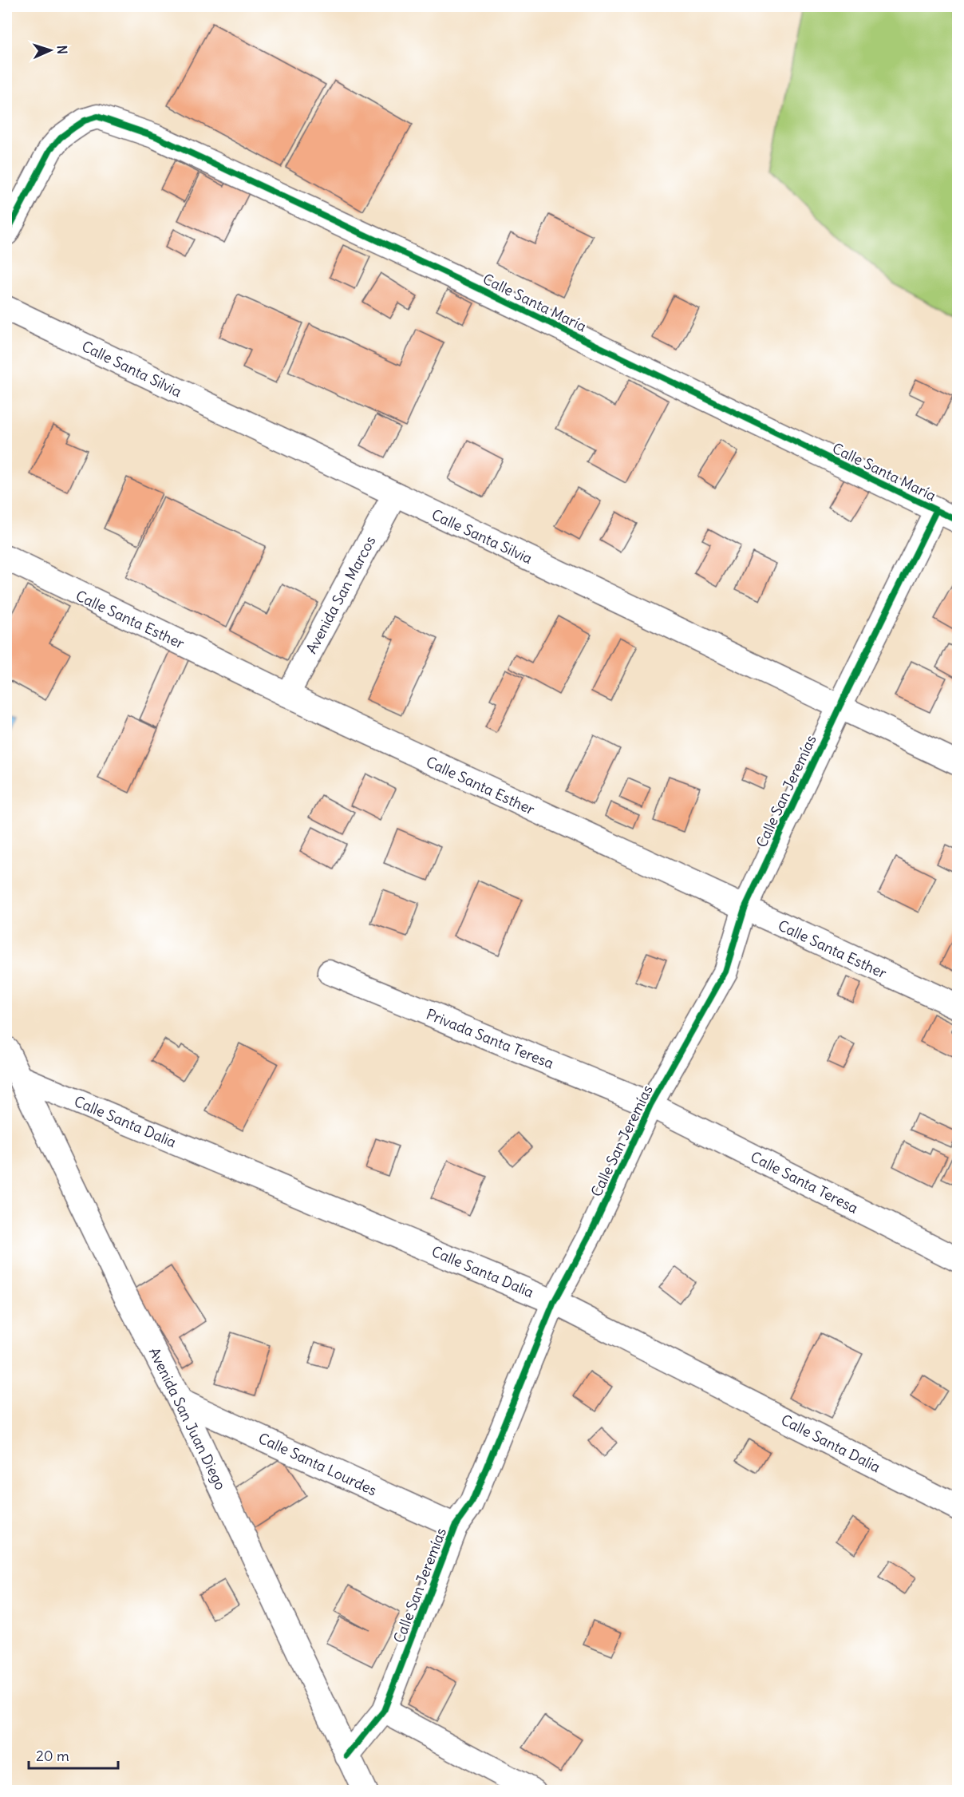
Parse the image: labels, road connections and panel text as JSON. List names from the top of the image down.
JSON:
{
  "streets": {
    "street": [
      "Calle Santa María",
      "Calle Santa Silvia",
      "Avenida San Marcos",
      "Calle Santa Esther",
      "Calle San Jeremías",
      "Privada Santa Teresa",
      "Calle Santa Dalia",
      "Calle Santa Teresa",
      "Avenida San Juan Diego",
      "Calle Santa Lourdes"
    ]
  },
  "crossings": [
    ["Calle Santa María", "Calle San Jeremías"],
    ["Calle Santa Silvia", "Avenida San Marcos"],
    ["Calle Santa Silvia", "Calle San Jeremías"],
    ["Avenida San Marcos", "Calle Santa Esther"],
    ["Calle Santa Esther", "Calle San Jeremías"],
    ["Calle San Jeremías", "Privada Santa Teresa"],
    ["Calle San Jeremías", "Calle Santa Dalia"],
    ["Calle San Jeremías", "Calle Santa Teresa"],
    ["Calle San Jeremías", "Avenida San Juan Diego"],
    ["Calle San Jeremías", "Calle Santa Lourdes"],
    ["Privada Santa Teresa", "Calle Santa Teresa"],
    ["Calle Santa Dalia", "Avenida San Juan Diego"],
    ["Avenida San Juan Diego", "Calle Santa Lourdes"]
  ],
  "scale_bar": "20 m",
  "north": "right"
}
